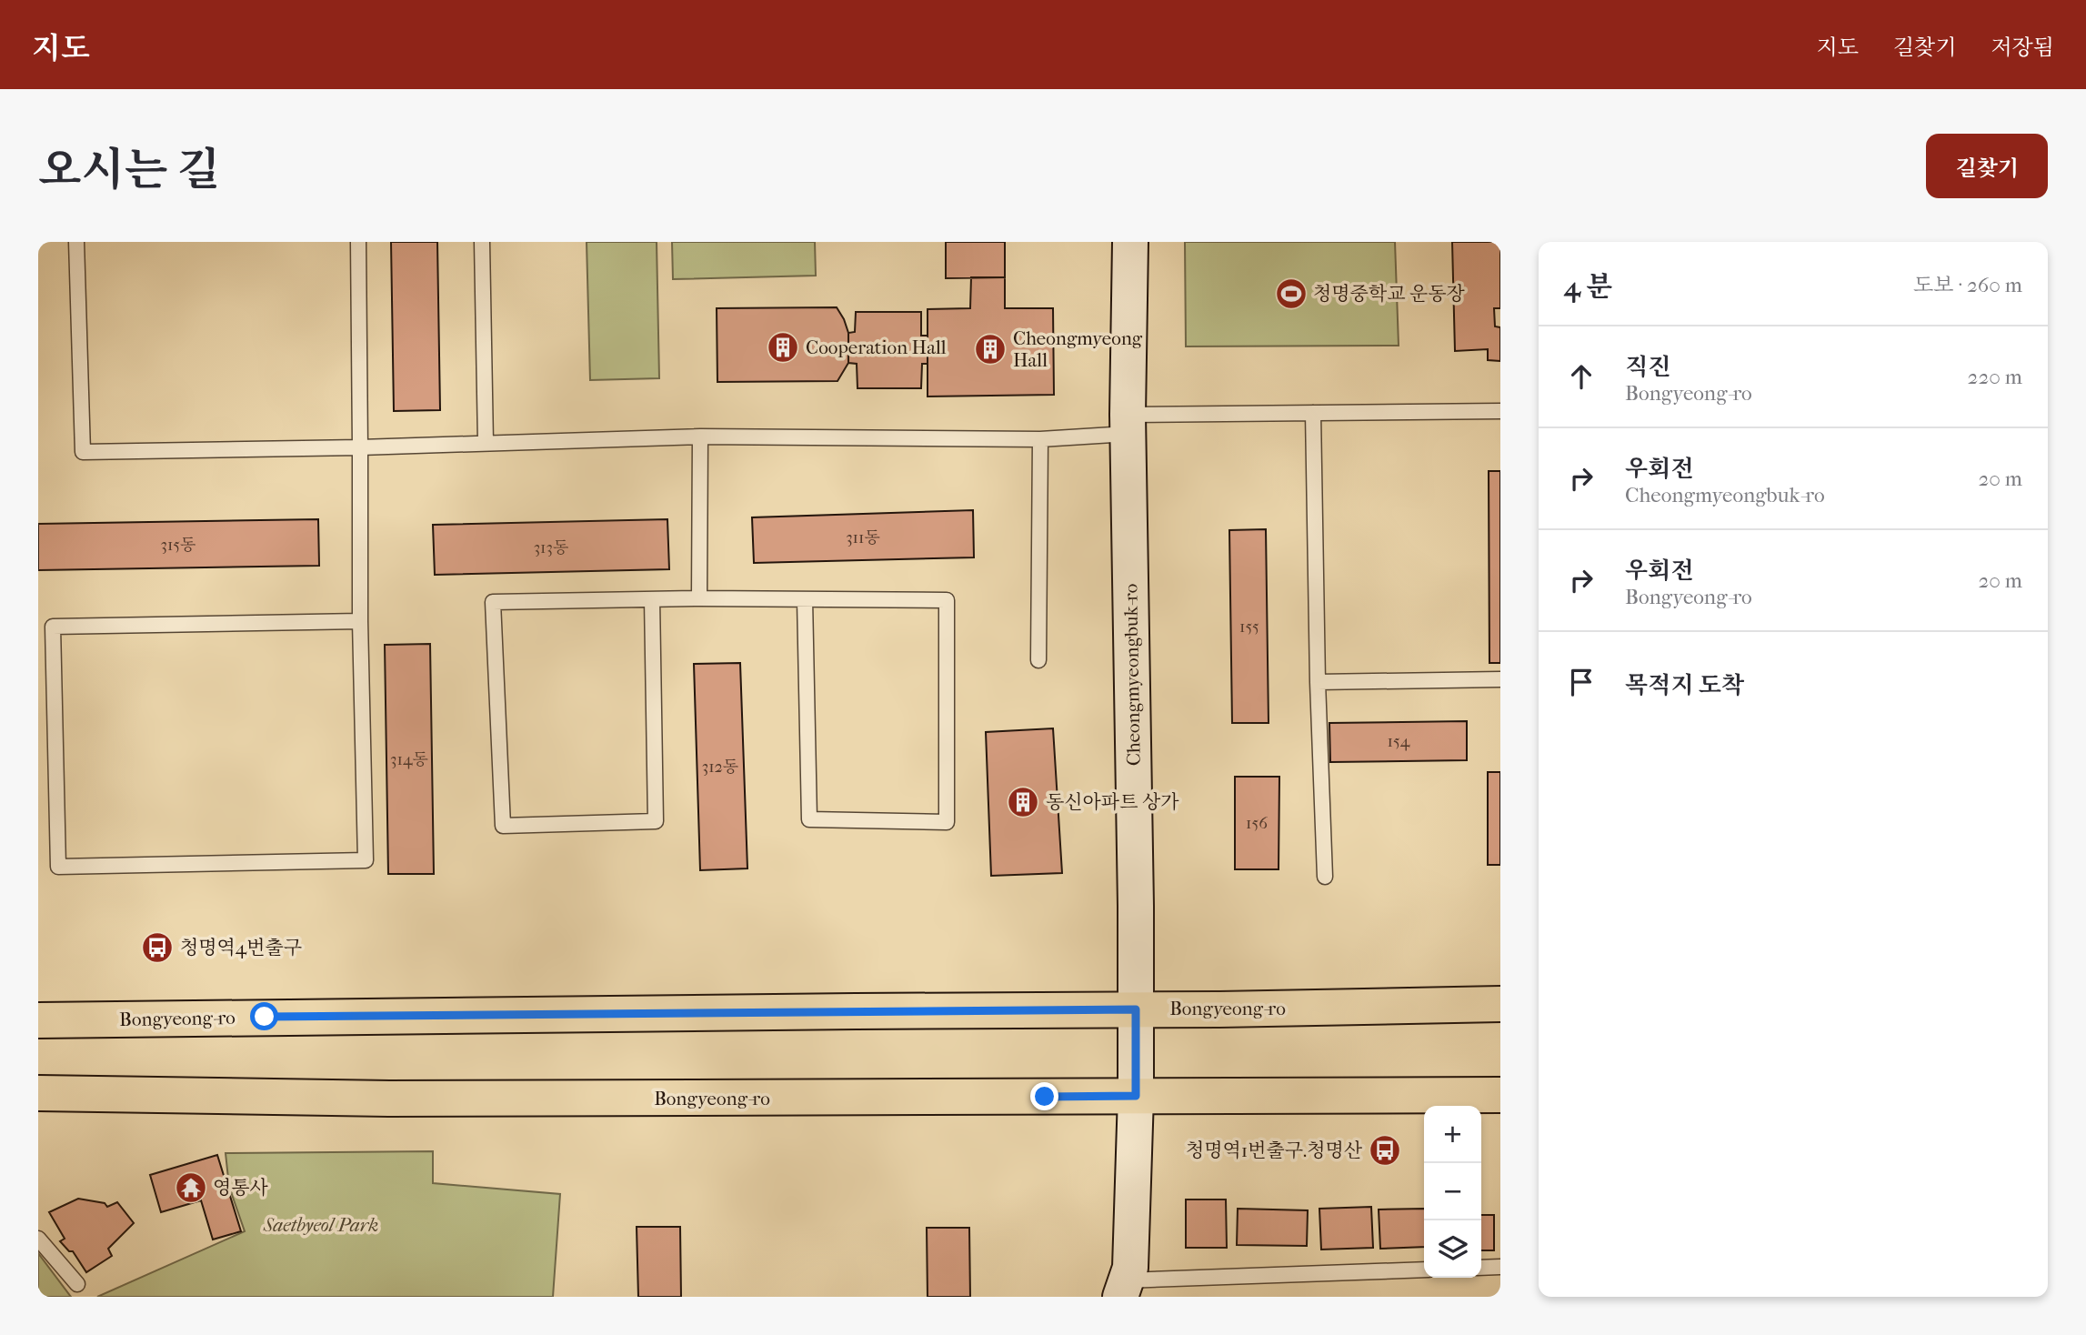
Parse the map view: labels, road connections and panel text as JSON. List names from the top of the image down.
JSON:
{
  "streets": {
    "main road": ["Bongyeong-ro"],
    "street": ["Cheongmyeongbuk-ro"]
  },
  "crossings": [
    ["Cheongmyeongbuk-ro", "Bongyeong-ro"]
  ],
  "parks": ["Saetbyeol Park"],
  "places": {
    "sports": ["청명중학교 운동장"],
    "building": ["Cooperation Hall", "Cheongmyeong Hall", "동신아파트 상가"],
    "bus stop": ["청명역4번출구", "청명역1번출구.청명산"],
    "temple": ["영통사"]
  },
  "house_numbers": [
    "311동",
    "315동",
    "313동",
    "155",
    "154",
    "314동",
    "312동",
    "156"
  ],
  "page": {
    "header": "지도",
    "nav": ["지도", "길찾기", "저장됨"],
    "title": "오시는 길",
    "buttons": "길찾기",
    "heading": ["4 분", "도보 · 260 m"],
    "list": [
      ["직진", "Bongyeong-ro", "220 m"],
      ["우회전", "Cheongmyeongbuk-ro", "20 m"],
      ["우회전", "Bongyeong-ro", "20 m"],
      "목적지 도착"
    ],
    "map_buttons": ["+", "−"]
  }
}
